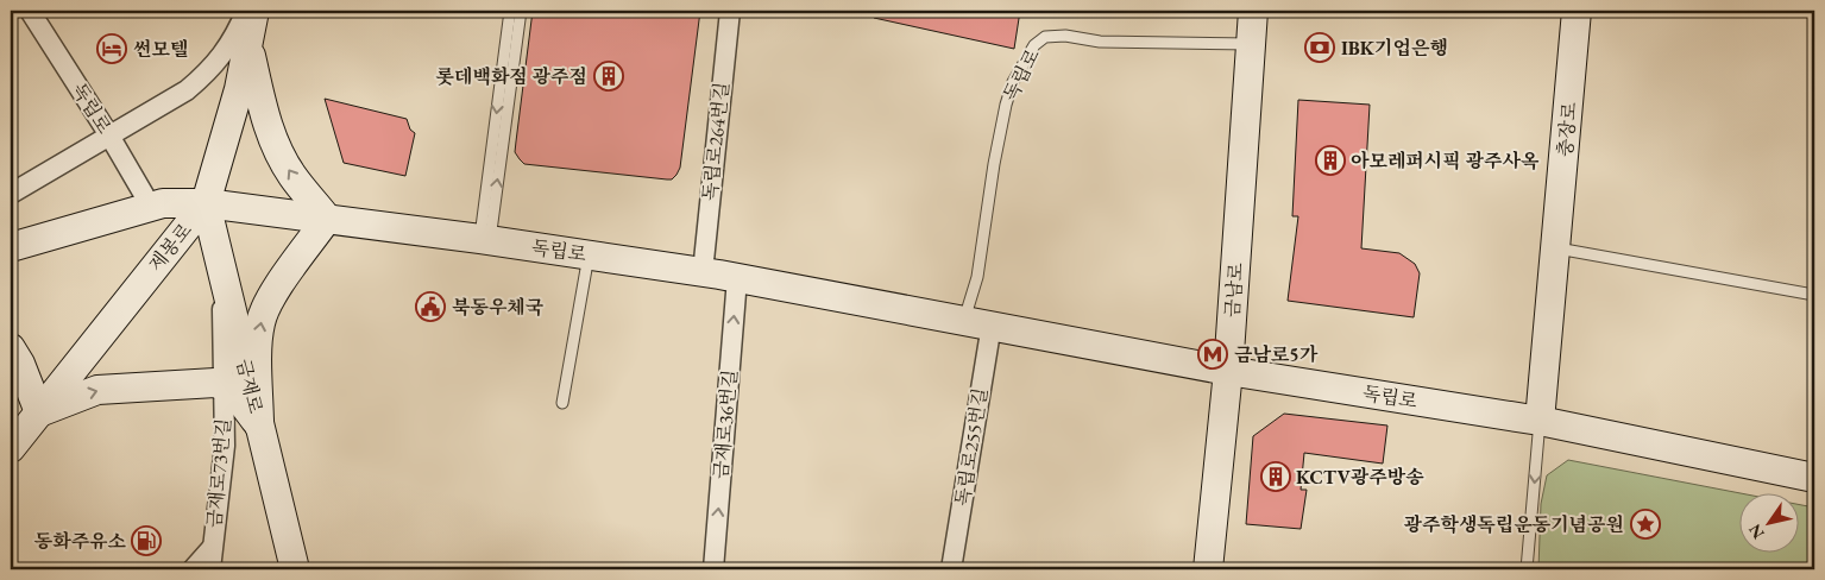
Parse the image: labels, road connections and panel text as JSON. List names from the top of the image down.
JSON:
{
  "streets": {
    "street": [
      "독립로",
      "충장로",
      "독립로264번길",
      "제봉로",
      "금남로",
      "금재로",
      "금재로36번길",
      "독립로255번길",
      "금재로73번길"
    ]
  },
  "crossings": [
    ["독립로", "충장로"],
    ["독립로", "독립로264번길"],
    ["독립로", "제봉로"],
    ["독립로", "금남로"],
    ["독립로", "금재로"],
    ["독립로", "금재로36번길"],
    ["독립로", "독립로255번길"],
    ["제봉로", "금재로"],
    ["금재로", "금재로73번길"]
  ],
  "one_way": ["금재로36번길"],
  "places": {
    "bank": ["IBK기업은행"],
    "hotel": ["썬모텔"],
    "building": ["롯데백화점 광주점", "아모레퍼시픽 광주사옥", "KCTV광주방송"],
    "public building": ["북동우체국"],
    "metro station": ["금남로5가"],
    "place": ["광주학생독립운동기념공원"],
    "fuel station": ["동화주유소"]
  },
  "north": "bottom left"
}
